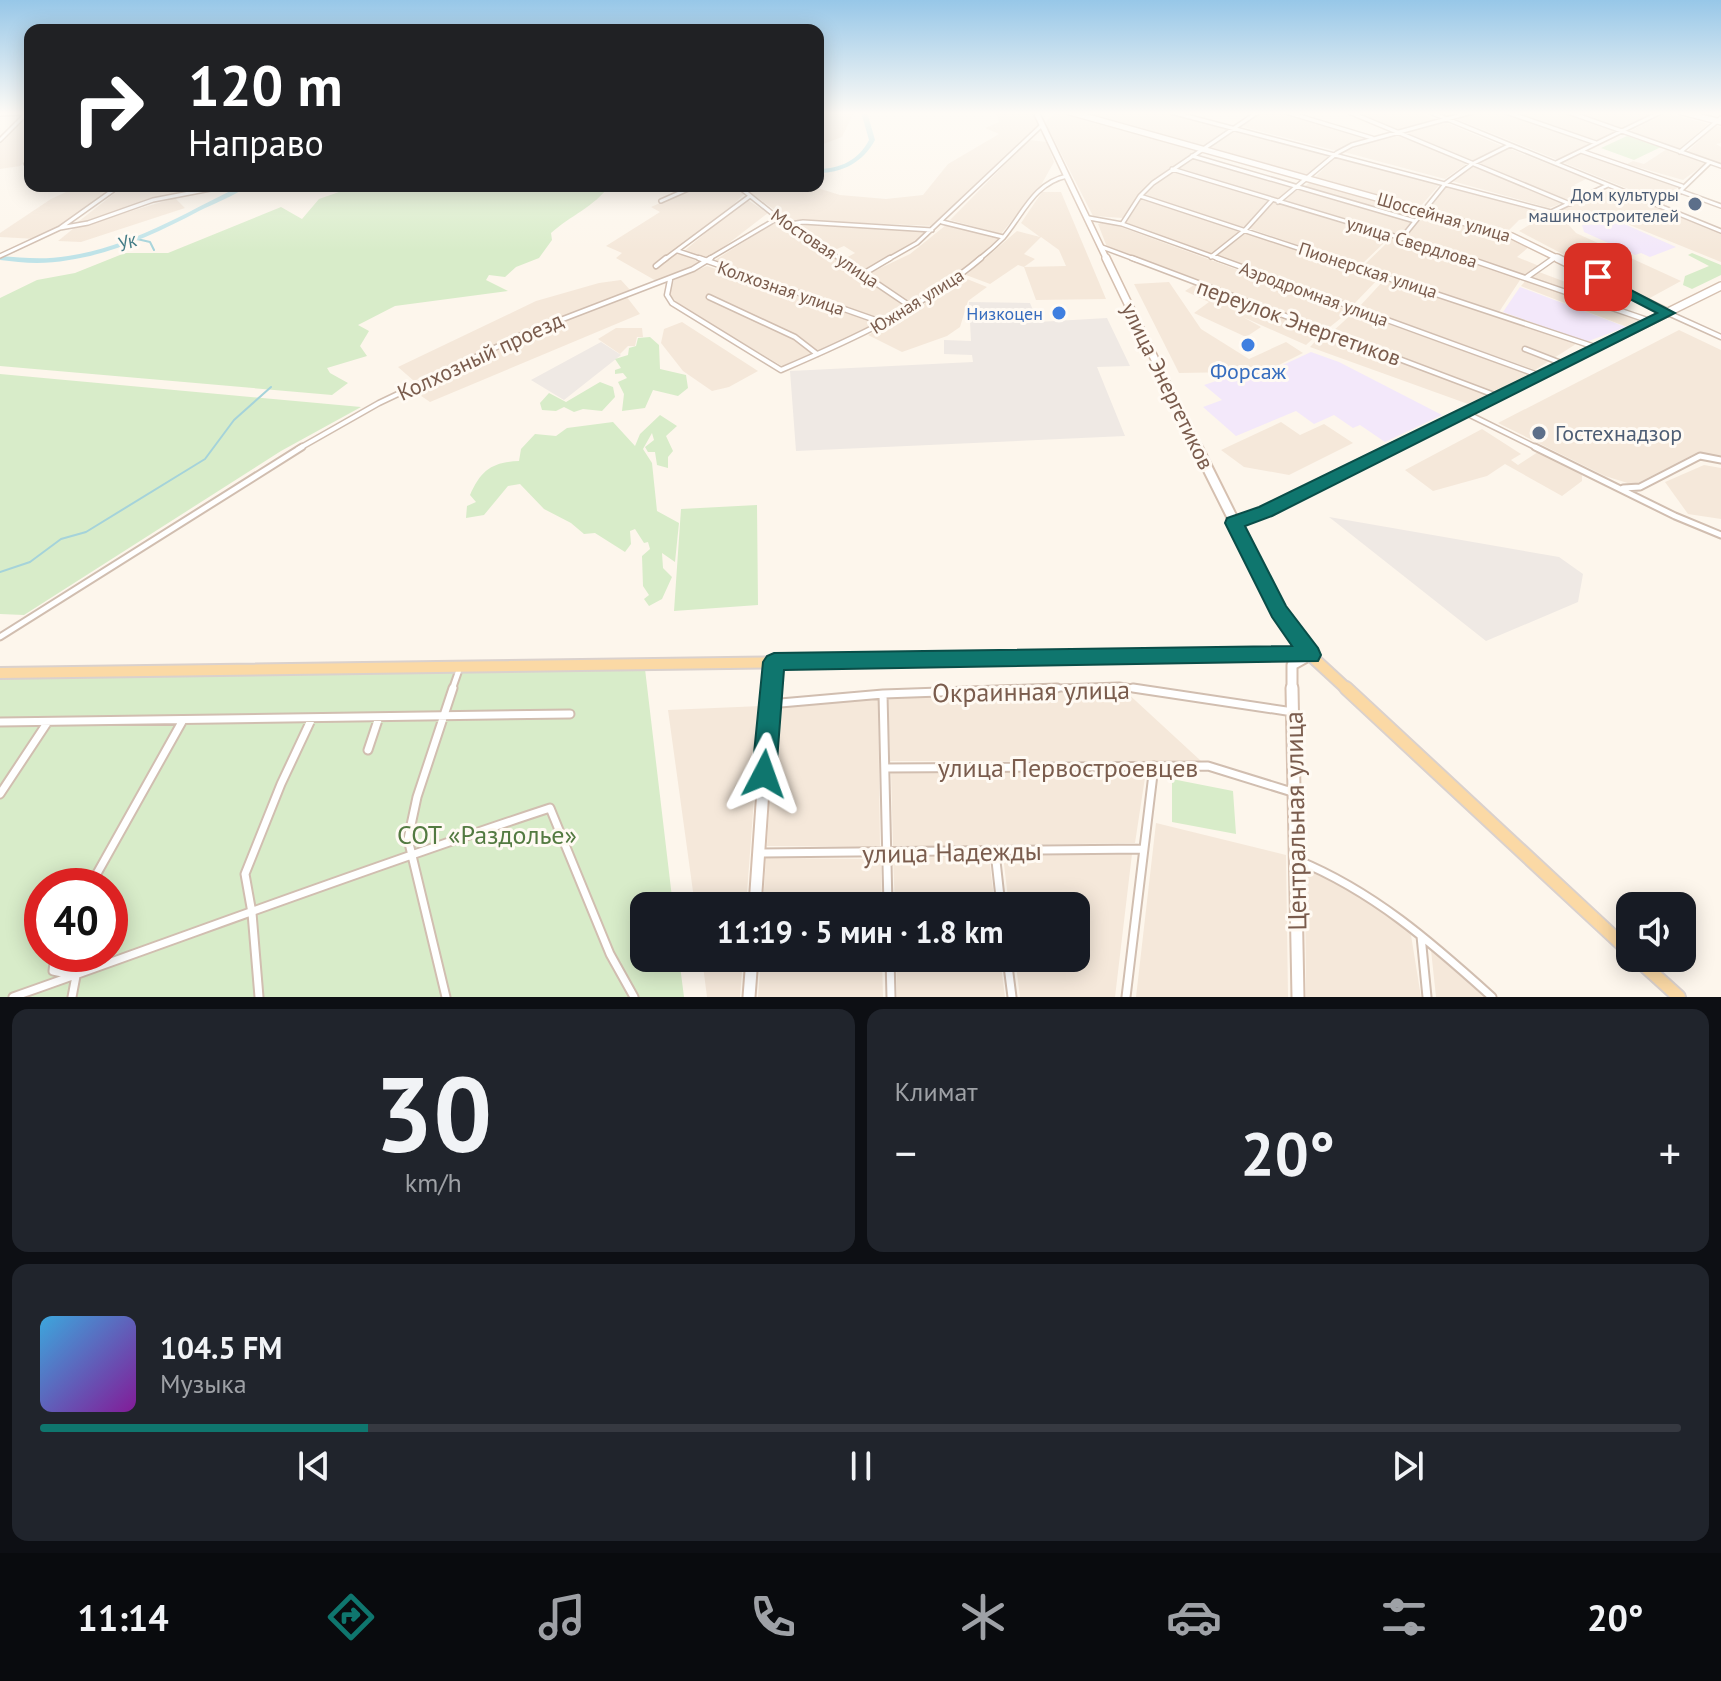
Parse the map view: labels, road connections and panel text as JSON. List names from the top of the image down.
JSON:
{
  "streets": {
    "street": [
      "Шоссейная улица",
      "улица Свердлова",
      "Мостовая улица",
      "Пионерская улица",
      "Колхозная улица",
      "Аэродромная улица",
      "Южная улица",
      "переулок Энергетиков",
      "Колхозный проезд",
      "улица Энергетиков",
      "Окраинная улица",
      "улица Первостроевцев",
      "Центральная улица",
      "улица Надежды"
    ]
  },
  "crossings": [
    ["Мостовая улица", "Южная улица"],
    ["Мостовая улица", "Колхозный проезд"],
    ["Колхозная улица", "Южная улица"],
    ["Колхозная улица", "Колхозный проезд"],
    ["Аэродромная улица", "улица Энергетиков"],
    ["Южная улица", "Колхозный проезд"],
    ["Южная улица", "улица Энергетиков"],
    ["переулок Энергетиков", "улица Энергетиков"],
    ["улица Энергетиков", "Центральная улица"],
    ["Окраинная улица", "Центральная улица"],
    ["улица Первостроевцев", "Центральная улица"]
  ],
  "water": ["Ук"],
  "parks": ["СОТ «Раздолье»"],
  "places": [
    "Дом культуры машиностроителей",
    "Низкоцен",
    "Форсаж",
    "Гостехнадзор"
  ],
  "page": {
    "turn": ["120 m", "Направо"],
    "limit": "40",
    "trip": "11:19 · 5 мин · 1.8 km",
    "tile": [
      ["30", "km/h"],
      "Климат"
    ],
    "heat": ["−", "20°", "+"],
    "song": ["104.5 FM", "Музыка"],
    "tabs": ["11:14", "20°"]
  }
}
